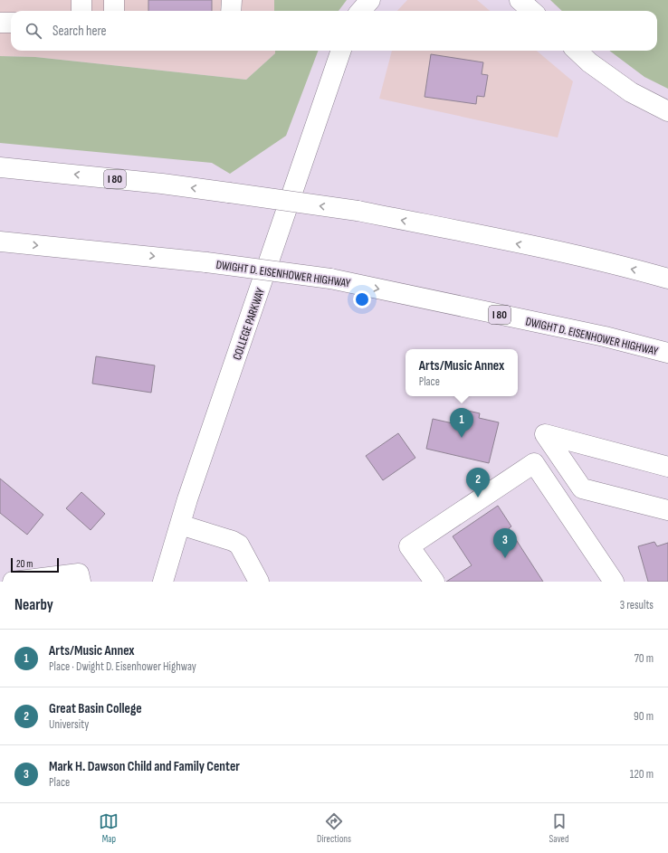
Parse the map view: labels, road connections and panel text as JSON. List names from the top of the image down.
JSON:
{
  "streets": {
    "main road": ["I 80", "DWIGHT D. EISENHOWER HIGHWAY", "COLLEGE PARKWAY"]
  },
  "scale_bar": "20 m",
  "page": {
    "search": "Search here",
    "popup": ["Arts/Music Annex", "Place"],
    "pins": ["1", "2", "3"],
    "scale": "20 m",
    "heading": ["Nearby", "3 results"],
    "list": [
      {
        "mark": "1",
        "name": "Arts/Music Annex",
        "note": "Place · Dwight D. Eisenhower Highway",
        "value": "70 m"
      },
      {
        "mark": "2",
        "name": "Great Basin College",
        "note": "University",
        "value": "90 m"
      },
      {
        "mark": "3",
        "name": "Mark H. Dawson Child and Family Center",
        "note": "Place",
        "value": "120 m"
      }
    ],
    "nav": ["Map", "Directions", "Saved"]
  }
}
